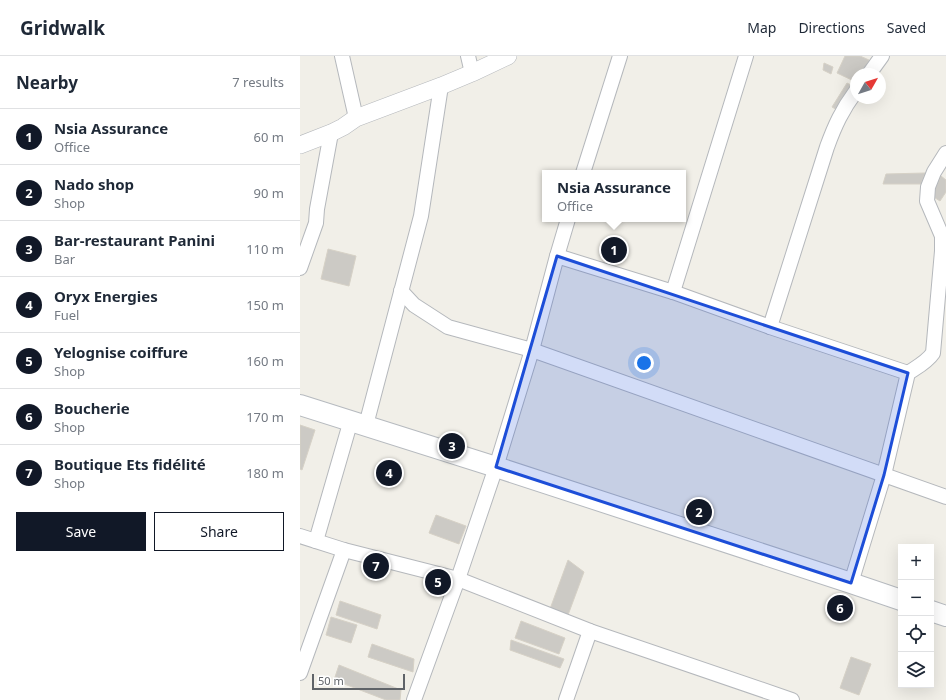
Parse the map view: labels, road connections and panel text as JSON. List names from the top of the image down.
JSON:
{
  "scale_bar": "50 m",
  "north": "top right",
  "page": {
    "header": "Gridwalk",
    "nav": ["Map", "Directions", "Saved"],
    "heading": ["Nearby", "7 results"],
    "list": [
      {
        "mark": "1",
        "name": "Nsia Assurance",
        "note": "Office",
        "value": "60 m"
      },
      {
        "mark": "2",
        "name": "Nado shop",
        "note": "Shop",
        "value": "90 m"
      },
      {
        "mark": "3",
        "name": "Bar-restaurant Panini",
        "note": "Bar",
        "value": "110 m"
      },
      {
        "mark": "4",
        "name": "Oryx Energies",
        "note": "Fuel",
        "value": "150 m"
      },
      {
        "mark": "5",
        "name": "Yelognise coiffure",
        "note": "Shop",
        "value": "160 m"
      },
      {
        "mark": "6",
        "name": "Boucherie",
        "note": "Shop",
        "value": "170 m"
      },
      {
        "mark": "7",
        "name": "Boutique Ets fidélité",
        "note": "Shop",
        "value": "180 m"
      }
    ],
    "popup": ["Nsia Assurance", "Office"],
    "pins": [
      "1",
      "3",
      "4",
      "2",
      "7",
      "5",
      "6"
    ],
    "buttons": ["Save", "Share"],
    "map_buttons": ["+", "−"],
    "scale": "50 m"
  }
}
